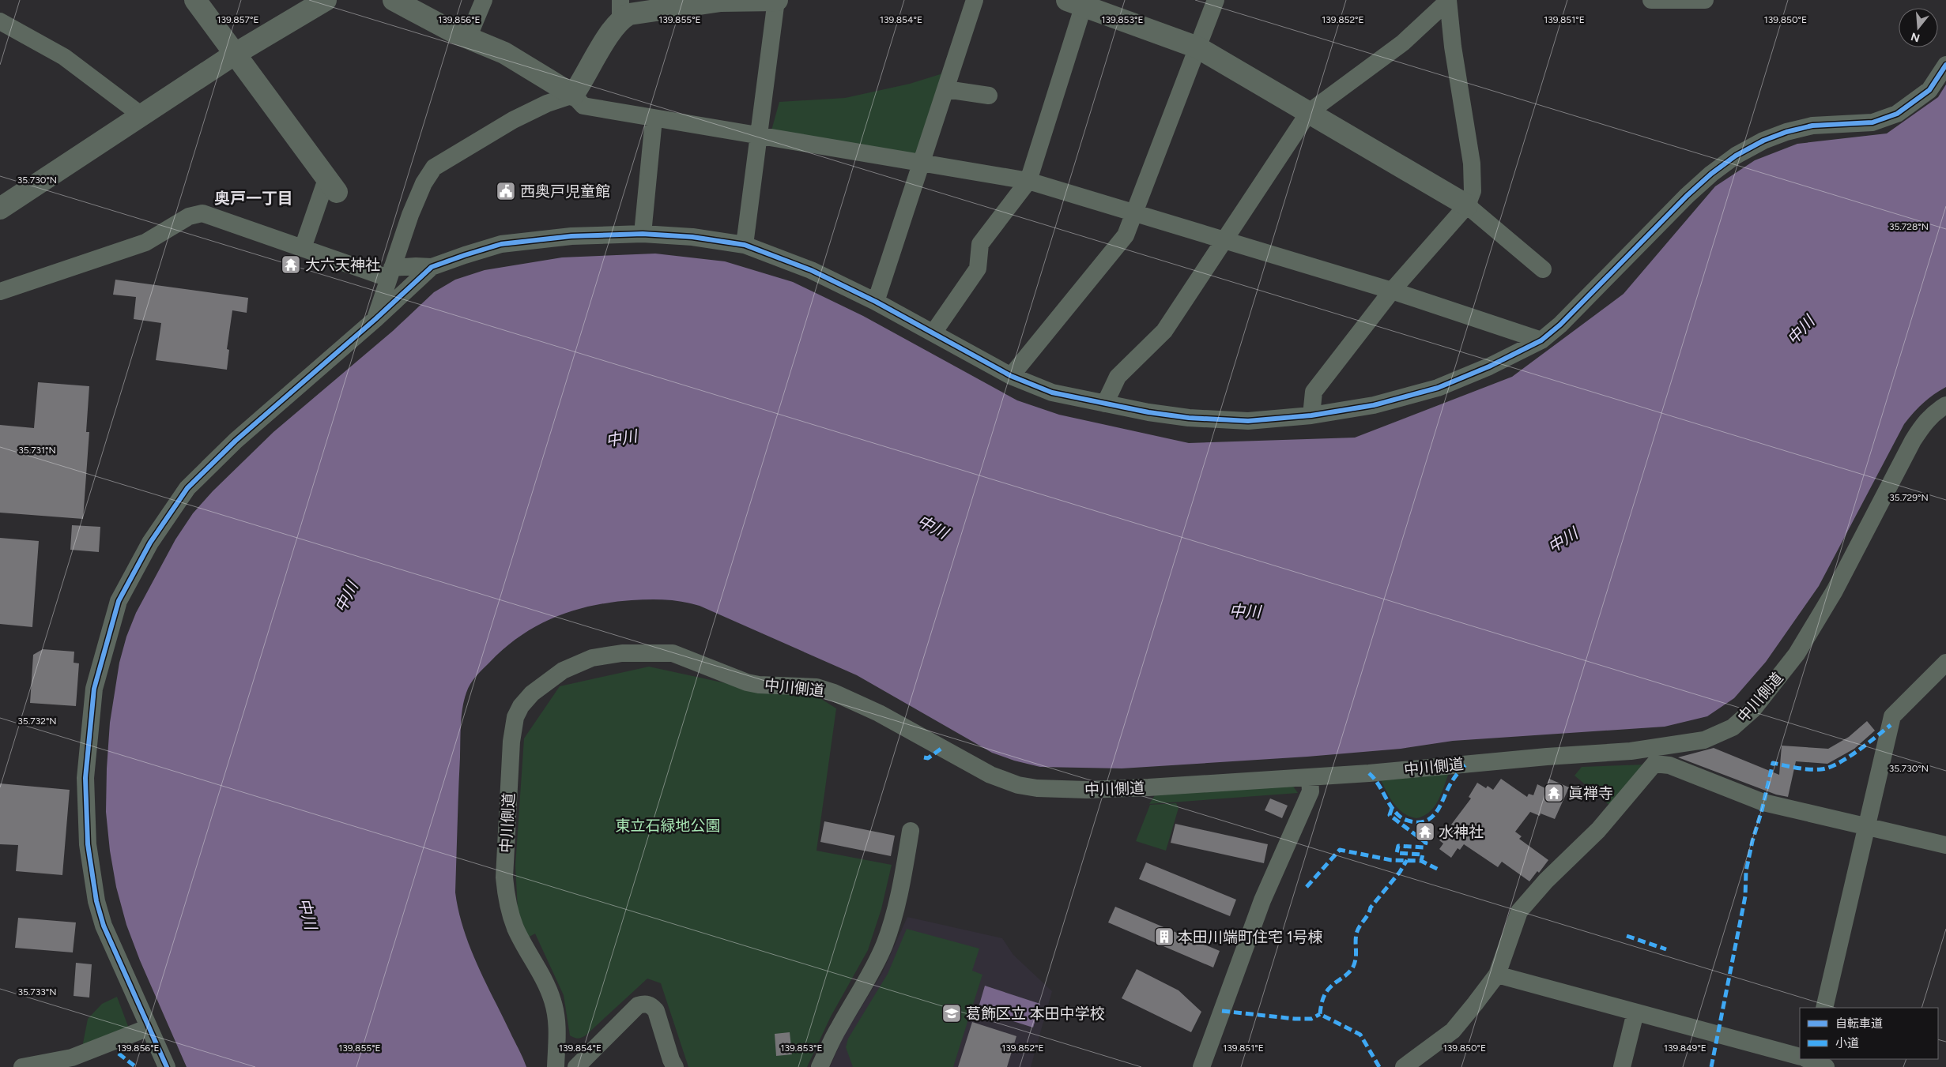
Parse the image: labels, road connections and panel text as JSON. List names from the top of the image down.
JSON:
{
  "streets": {
    "street": ["中川側道"]
  },
  "districts": ["奥戸一丁目"],
  "water": ["中川"],
  "parks": ["東立石緑地公園"],
  "places": {
    "public building": ["西奥戸児童館"],
    "temple": ["大六天神社", "眞禅寺", "水神社"],
    "building": ["本田川端町住宅 1号棟"],
    "school or university": ["葛飾区立 本田中学校"]
  },
  "legend": ["自転車道", "小道"],
  "north": "bottom",
  "coordinates": [
    "139.857°E",
    "139.856°E",
    "139.855°E",
    "139.854°E",
    "139.853°E",
    "139.852°E",
    "139.851°E",
    "139.850°E",
    "35.730°N",
    "35.728°N",
    "35.731°N",
    "35.729°N",
    "35.732°N",
    "35.733°N",
    "139.849°E"
  ]
}
